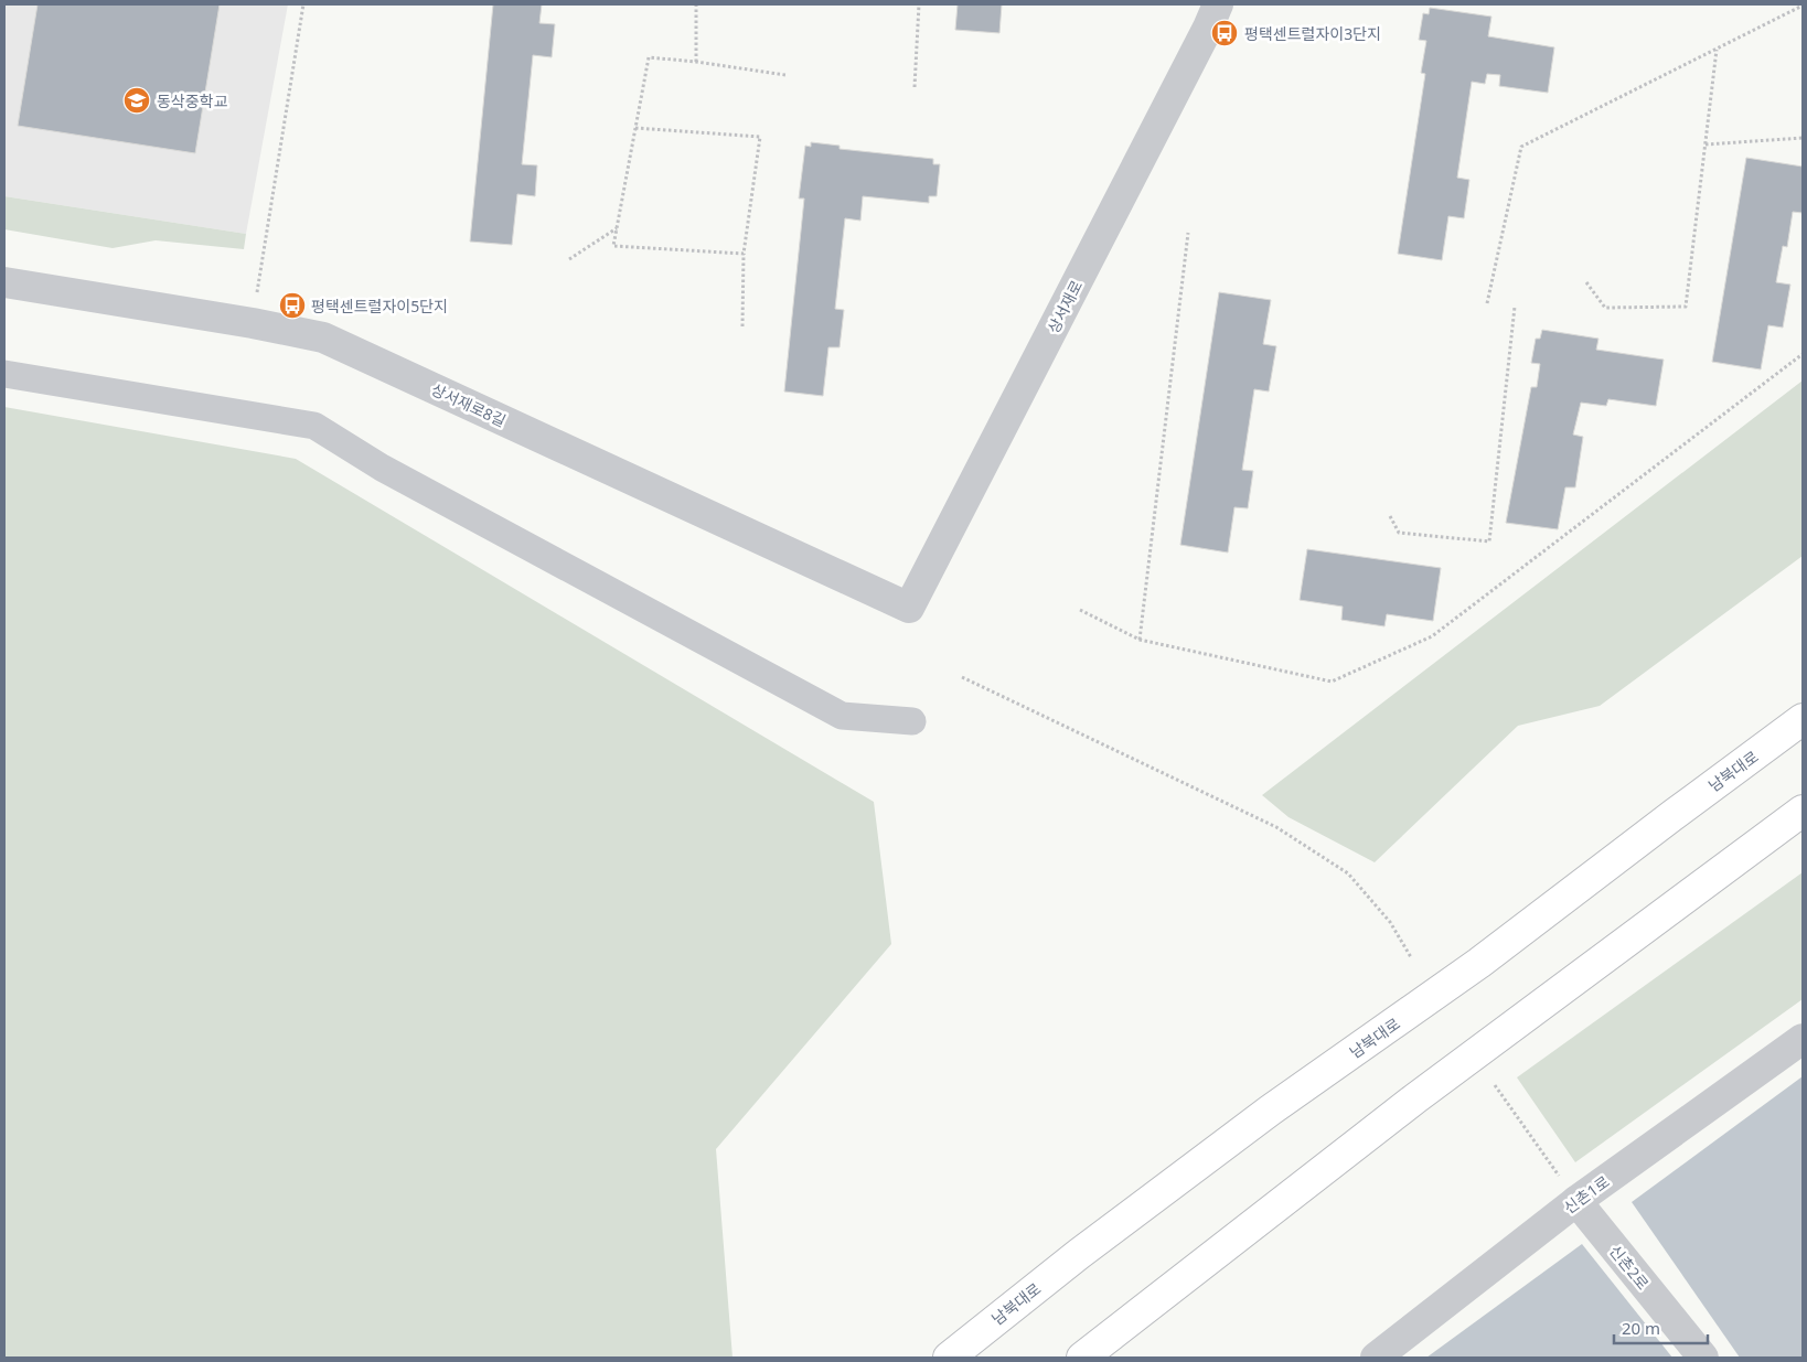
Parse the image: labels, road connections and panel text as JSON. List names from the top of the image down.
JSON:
{
  "streets": {
    "highway": ["남북대로"],
    "street": [
      "상서재로",
      "상서재로8길",
      "신촌1로",
      "신촌2로"
    ]
  },
  "crossings": [
    ["상서재로", "상서재로8길"],
    ["신촌1로", "신촌2로"]
  ],
  "places": {
    "bus stop": ["평택센트럴자이3단지", "평택센트럴자이5단지"],
    "school or university": ["동삭중학교"]
  },
  "scale_bar": "20 m"
}
